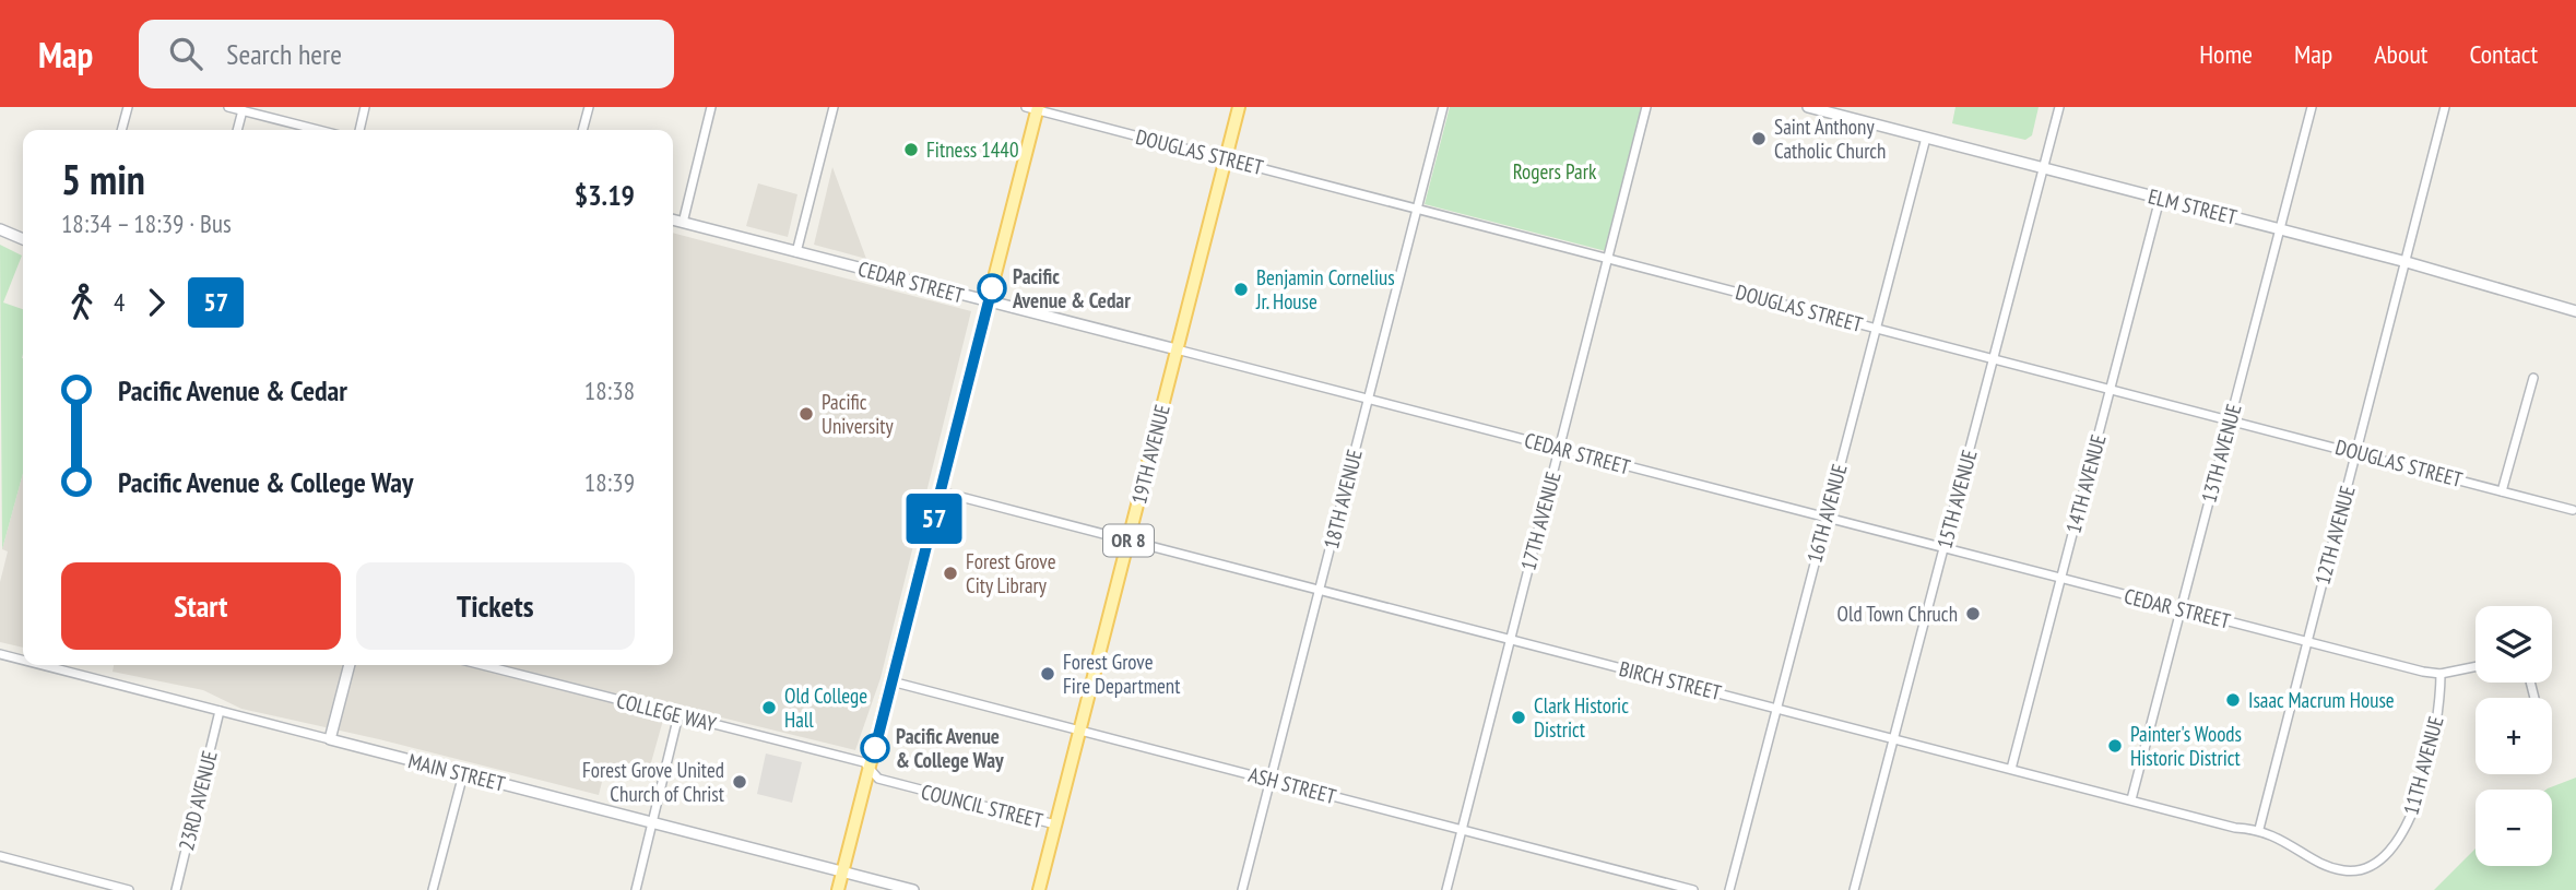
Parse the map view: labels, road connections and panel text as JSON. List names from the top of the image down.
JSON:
{
  "streets": {
    "main road": ["19TH AVENUE", "OR 8"],
    "street": [
      "DOUGLAS STREET",
      "ELM STREET",
      "CEDAR STREET",
      "13TH AVENUE",
      "14TH AVENUE",
      "18TH AVENUE",
      "15TH AVENUE",
      "16TH AVENUE",
      "17TH AVENUE",
      "12TH AVENUE",
      "BIRCH STREET",
      "COLLEGE WAY",
      "11TH AVENUE",
      "MAIN STREET",
      "ASH STREET",
      "23RD AVENUE",
      "COUNCIL STREET"
    ]
  },
  "crossings": [
    ["DOUGLAS STREET", "13TH AVENUE"],
    ["DOUGLAS STREET", "19TH AVENUE"],
    ["DOUGLAS STREET", "14TH AVENUE"],
    ["DOUGLAS STREET", "18TH AVENUE"],
    ["DOUGLAS STREET", "15TH AVENUE"],
    ["DOUGLAS STREET", "16TH AVENUE"],
    ["DOUGLAS STREET", "17TH AVENUE"],
    ["DOUGLAS STREET", "12TH AVENUE"],
    ["ELM STREET", "13TH AVENUE"],
    ["ELM STREET", "14TH AVENUE"],
    ["ELM STREET", "15TH AVENUE"],
    ["ELM STREET", "16TH AVENUE"],
    ["ELM STREET", "12TH AVENUE"],
    ["CEDAR STREET", "13TH AVENUE"],
    ["CEDAR STREET", "19TH AVENUE"],
    ["CEDAR STREET", "14TH AVENUE"],
    ["CEDAR STREET", "18TH AVENUE"],
    ["CEDAR STREET", "15TH AVENUE"],
    ["CEDAR STREET", "16TH AVENUE"],
    ["CEDAR STREET", "17TH AVENUE"],
    ["CEDAR STREET", "12TH AVENUE"],
    ["CEDAR STREET", "11TH AVENUE"],
    ["13TH AVENUE", "BIRCH STREET"],
    ["19TH AVENUE", "BIRCH STREET"],
    ["19TH AVENUE", "ASH STREET"],
    ["19TH AVENUE", "COUNCIL STREET"],
    ["14TH AVENUE", "BIRCH STREET"],
    ["18TH AVENUE", "BIRCH STREET"],
    ["18TH AVENUE", "ASH STREET"],
    ["15TH AVENUE", "BIRCH STREET"],
    ["16TH AVENUE", "BIRCH STREET"],
    ["17TH AVENUE", "BIRCH STREET"],
    ["17TH AVENUE", "ASH STREET"],
    ["12TH AVENUE", "BIRCH STREET"],
    ["BIRCH STREET", "11TH AVENUE"],
    ["COLLEGE WAY", "COUNCIL STREET"],
    ["MAIN STREET", "23RD AVENUE"]
  ],
  "parks": ["Rogers Park"],
  "places": [
    "Saint Anthony Catholic Church",
    "Fitness 1440",
    "Pacific Avenue & Cedar",
    "Benjamin Cornelius Jr. House",
    "Pacific University",
    "Forest Grove City Library",
    "Old Town Chruch",
    "Forest Grove Fire Department",
    "Isaac Macrum House",
    "Old College Hall",
    "Clark Historic District",
    "Painter's Woods Historic District",
    "Pacific Avenue & College Way",
    "Forest Grove United Church of Christ"
  ],
  "lines": ["bus line 57"],
  "page": {
    "header": "Map",
    "search": "Search here",
    "nav": [
      "Home",
      "Map",
      "About",
      "Contact"
    ],
    "on_map": "57",
    "heading": ["5 min", "18:34 – 18:39 · Bus", "$3.19"],
    "legs": ["4", "57"],
    "list": [
      {
        "name": "Pacific Avenue & Cedar",
        "value": "18:38"
      },
      {
        "name": "Pacific Avenue & College Way",
        "value": "18:39"
      }
    ],
    "buttons": ["Start", "Tickets"],
    "map_buttons": ["+", "−"]
  }
}
